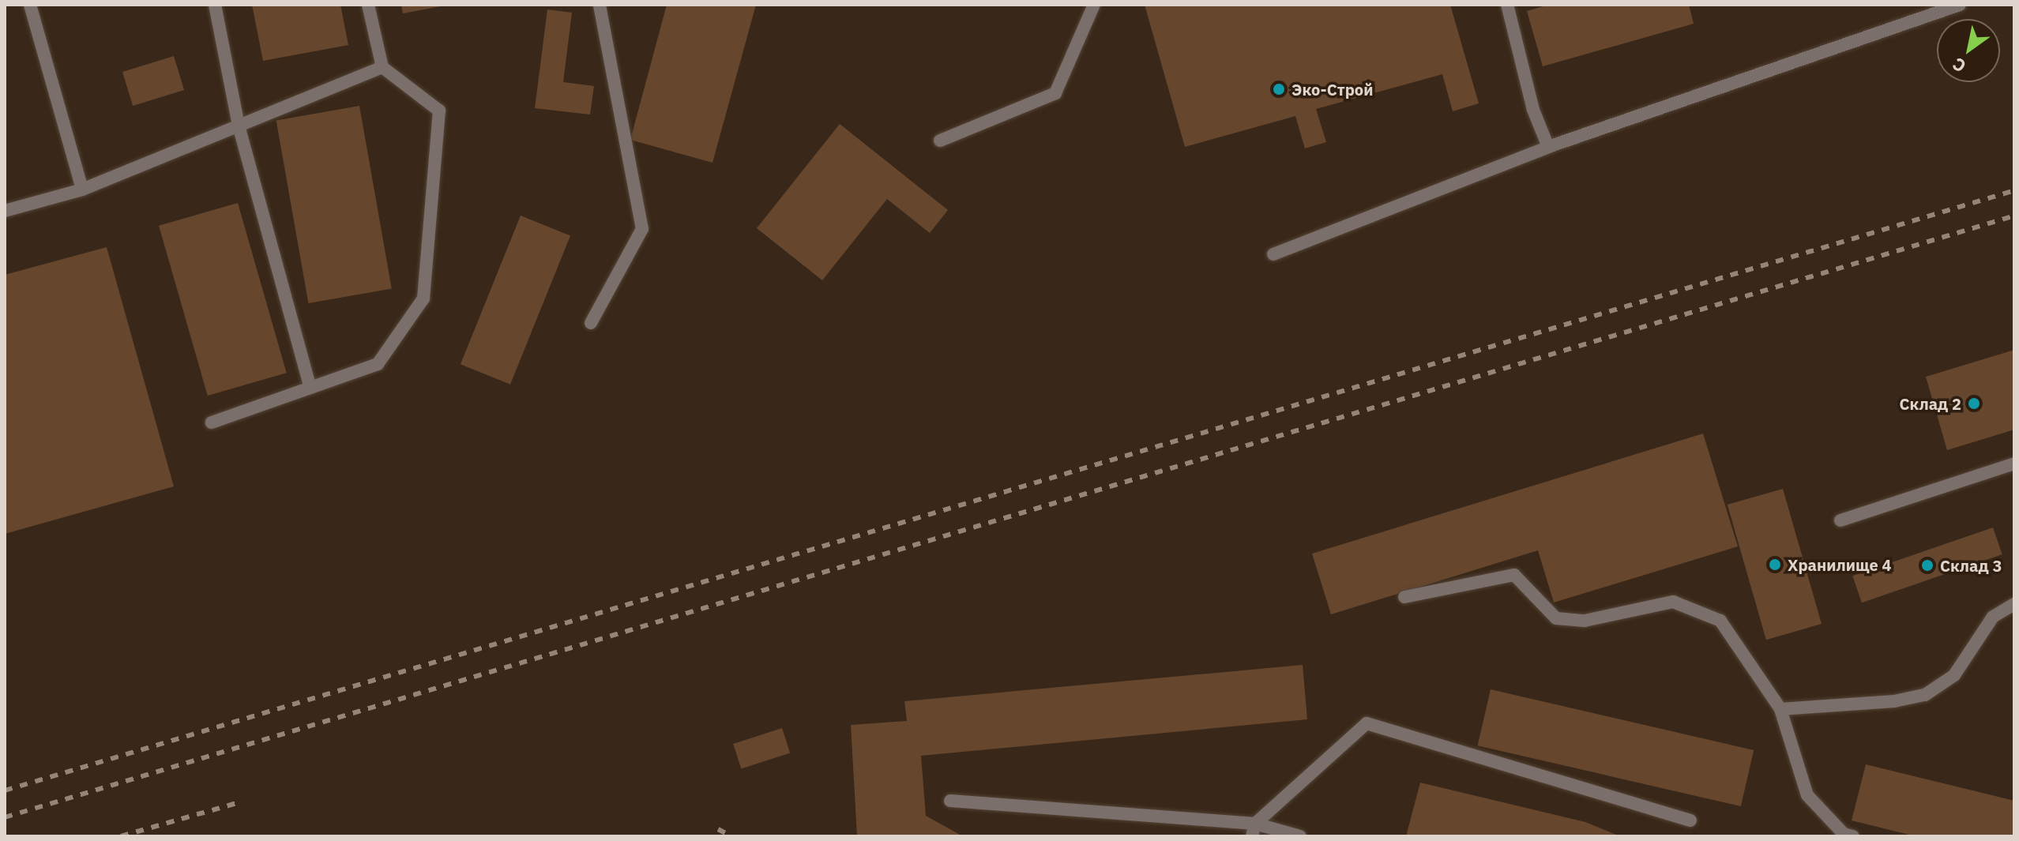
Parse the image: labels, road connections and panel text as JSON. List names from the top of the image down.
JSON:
{
  "places": [
    "Эко-Строй",
    "Склад 2",
    "Хранилище 4",
    "Склад 3"
  ],
  "north": "bottom left"
}
